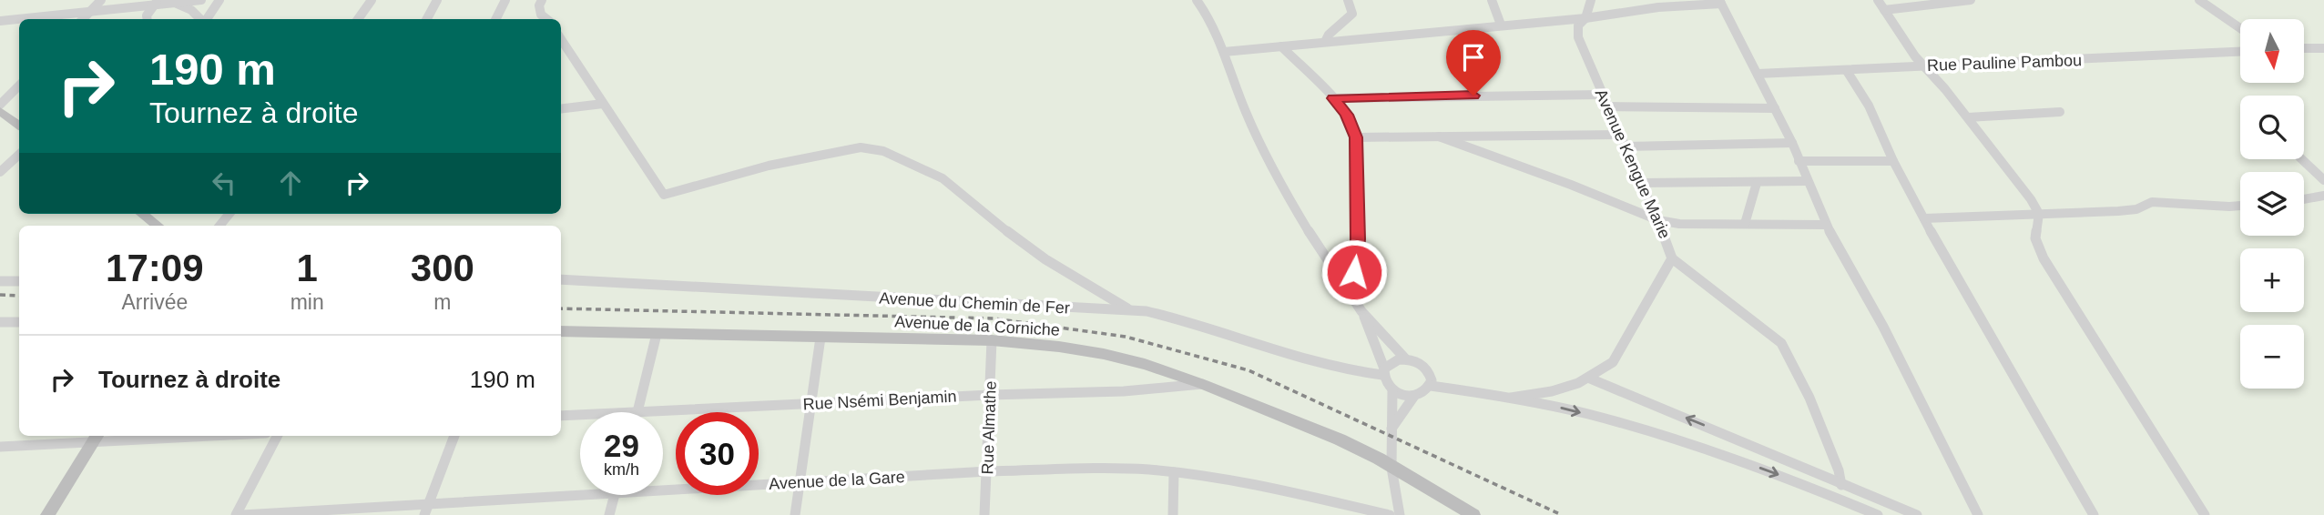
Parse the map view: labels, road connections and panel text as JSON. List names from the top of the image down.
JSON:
{
  "streets": {
    "street": [
      "Rue Pauline Pambou",
      "Avenue Kengue Marie",
      "Avenue du Chemin de Fer",
      "Avenue de la Corniche",
      "Rue Nsémi Benjamin",
      "Rue Almathe",
      "Avenue de la Gare"
    ]
  },
  "crossings": [
    ["Avenue de la Corniche", "Rue Nsémi Benjamin"],
    ["Avenue de la Corniche", "Rue Almathe"],
    ["Rue Nsémi Benjamin", "Rue Almathe"],
    ["Rue Almathe", "Avenue de la Gare"]
  ],
  "north": "bottom",
  "page": {
    "map_buttons": ["+", "−"],
    "turn": ["190 m", "Tournez à droite"],
    "eta": [
      "17:09",
      "Arrivée",
      "1",
      "min",
      "300",
      "m"
    ],
    "list": [
      {
        "name": "Tournez à droite",
        "value": "190 m"
      }
    ],
    "speed": "29 km/h",
    "limit": "30"
  }
}
